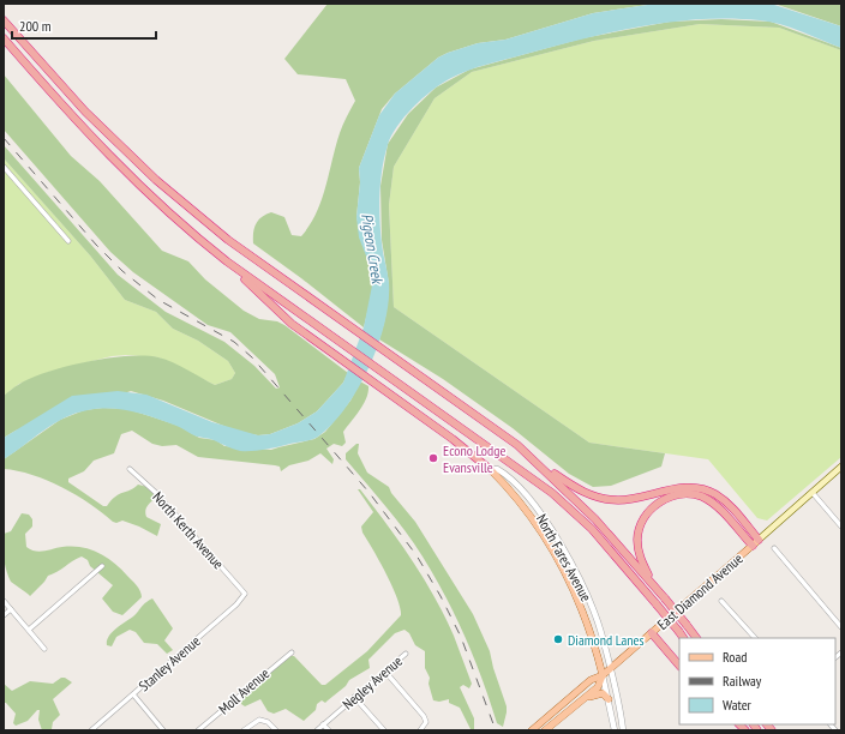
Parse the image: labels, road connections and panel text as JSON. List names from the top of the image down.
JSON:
{
  "streets": {
    "main road": ["North Fares Avenue", "East Diamond Avenue"],
    "street": [
      "North Kerth Avenue",
      "Stanley Avenue",
      "Negley Avenue",
      "Moll Avenue"
    ]
  },
  "crossings": [
    ["North Kerth Avenue", "Stanley Avenue"],
    ["North Fares Avenue", "East Diamond Avenue"]
  ],
  "water": ["Pigeon Creek"],
  "places": ["Econo Lodge Evansville", "Diamond Lanes"],
  "legend": ["Road", "Railway", "Water"],
  "scale_bar": "200 m"
}
